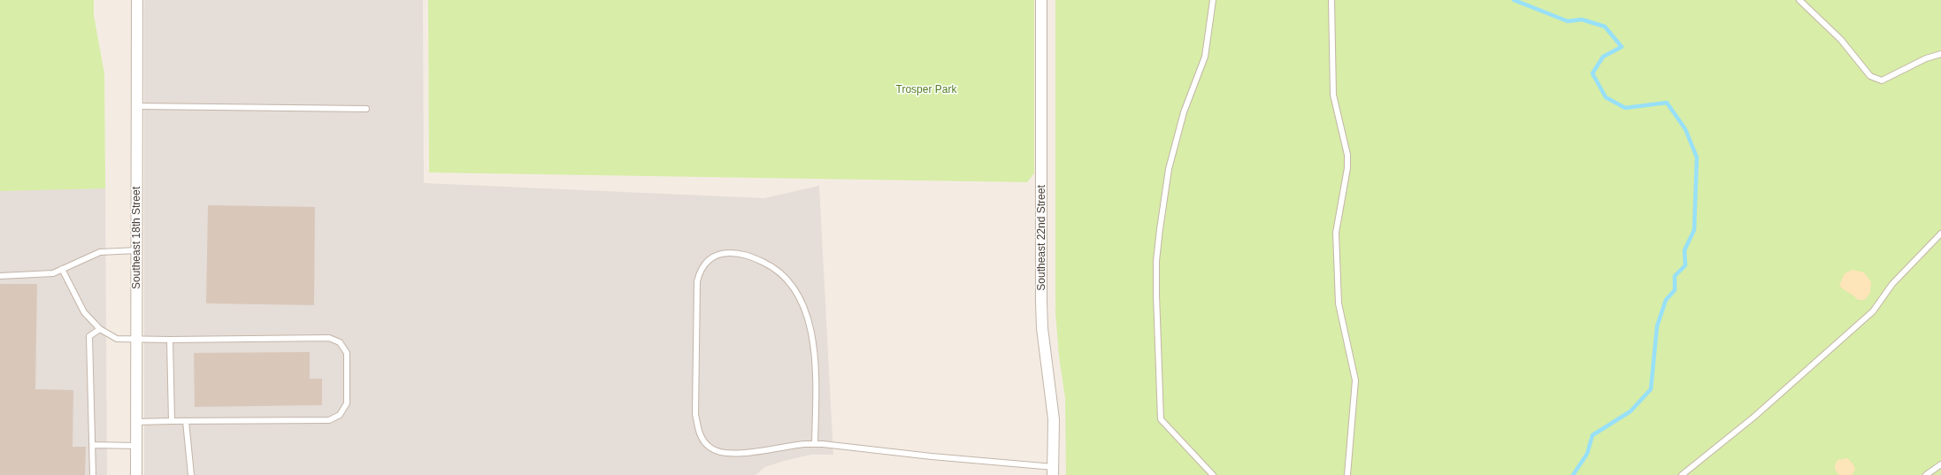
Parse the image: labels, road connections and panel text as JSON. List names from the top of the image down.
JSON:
{
  "streets": {
    "street": ["Southeast 18th Street", "Southeast 22nd Street"]
  },
  "parks": ["Trosper Park"]
}
